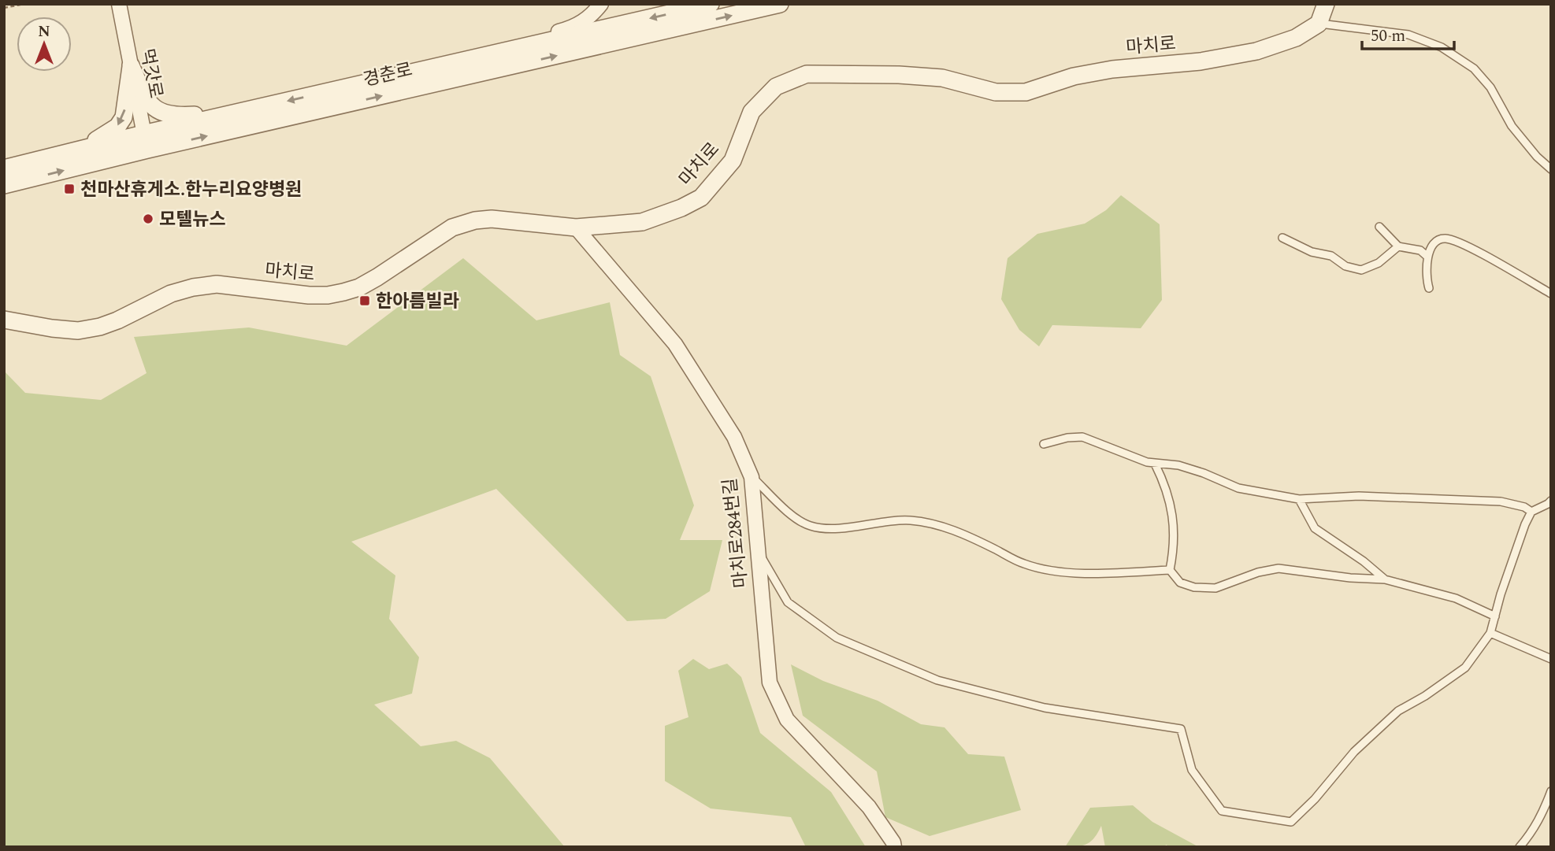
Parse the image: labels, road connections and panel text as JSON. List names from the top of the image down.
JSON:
{
  "streets": {
    "street": [
      "마치로",
      "먹갓로",
      "경춘로",
      "마치로284번길"
    ]
  },
  "crossings": [
    ["마치로", "마치로284번길"],
    ["먹갓로", "경춘로"]
  ],
  "places": {
    "transit": ["천마산휴게소.한누리요양병원", "한아름빌라"],
    "other": ["모텔뉴스"]
  },
  "scale_bar": "50 m",
  "north": "top"
}
